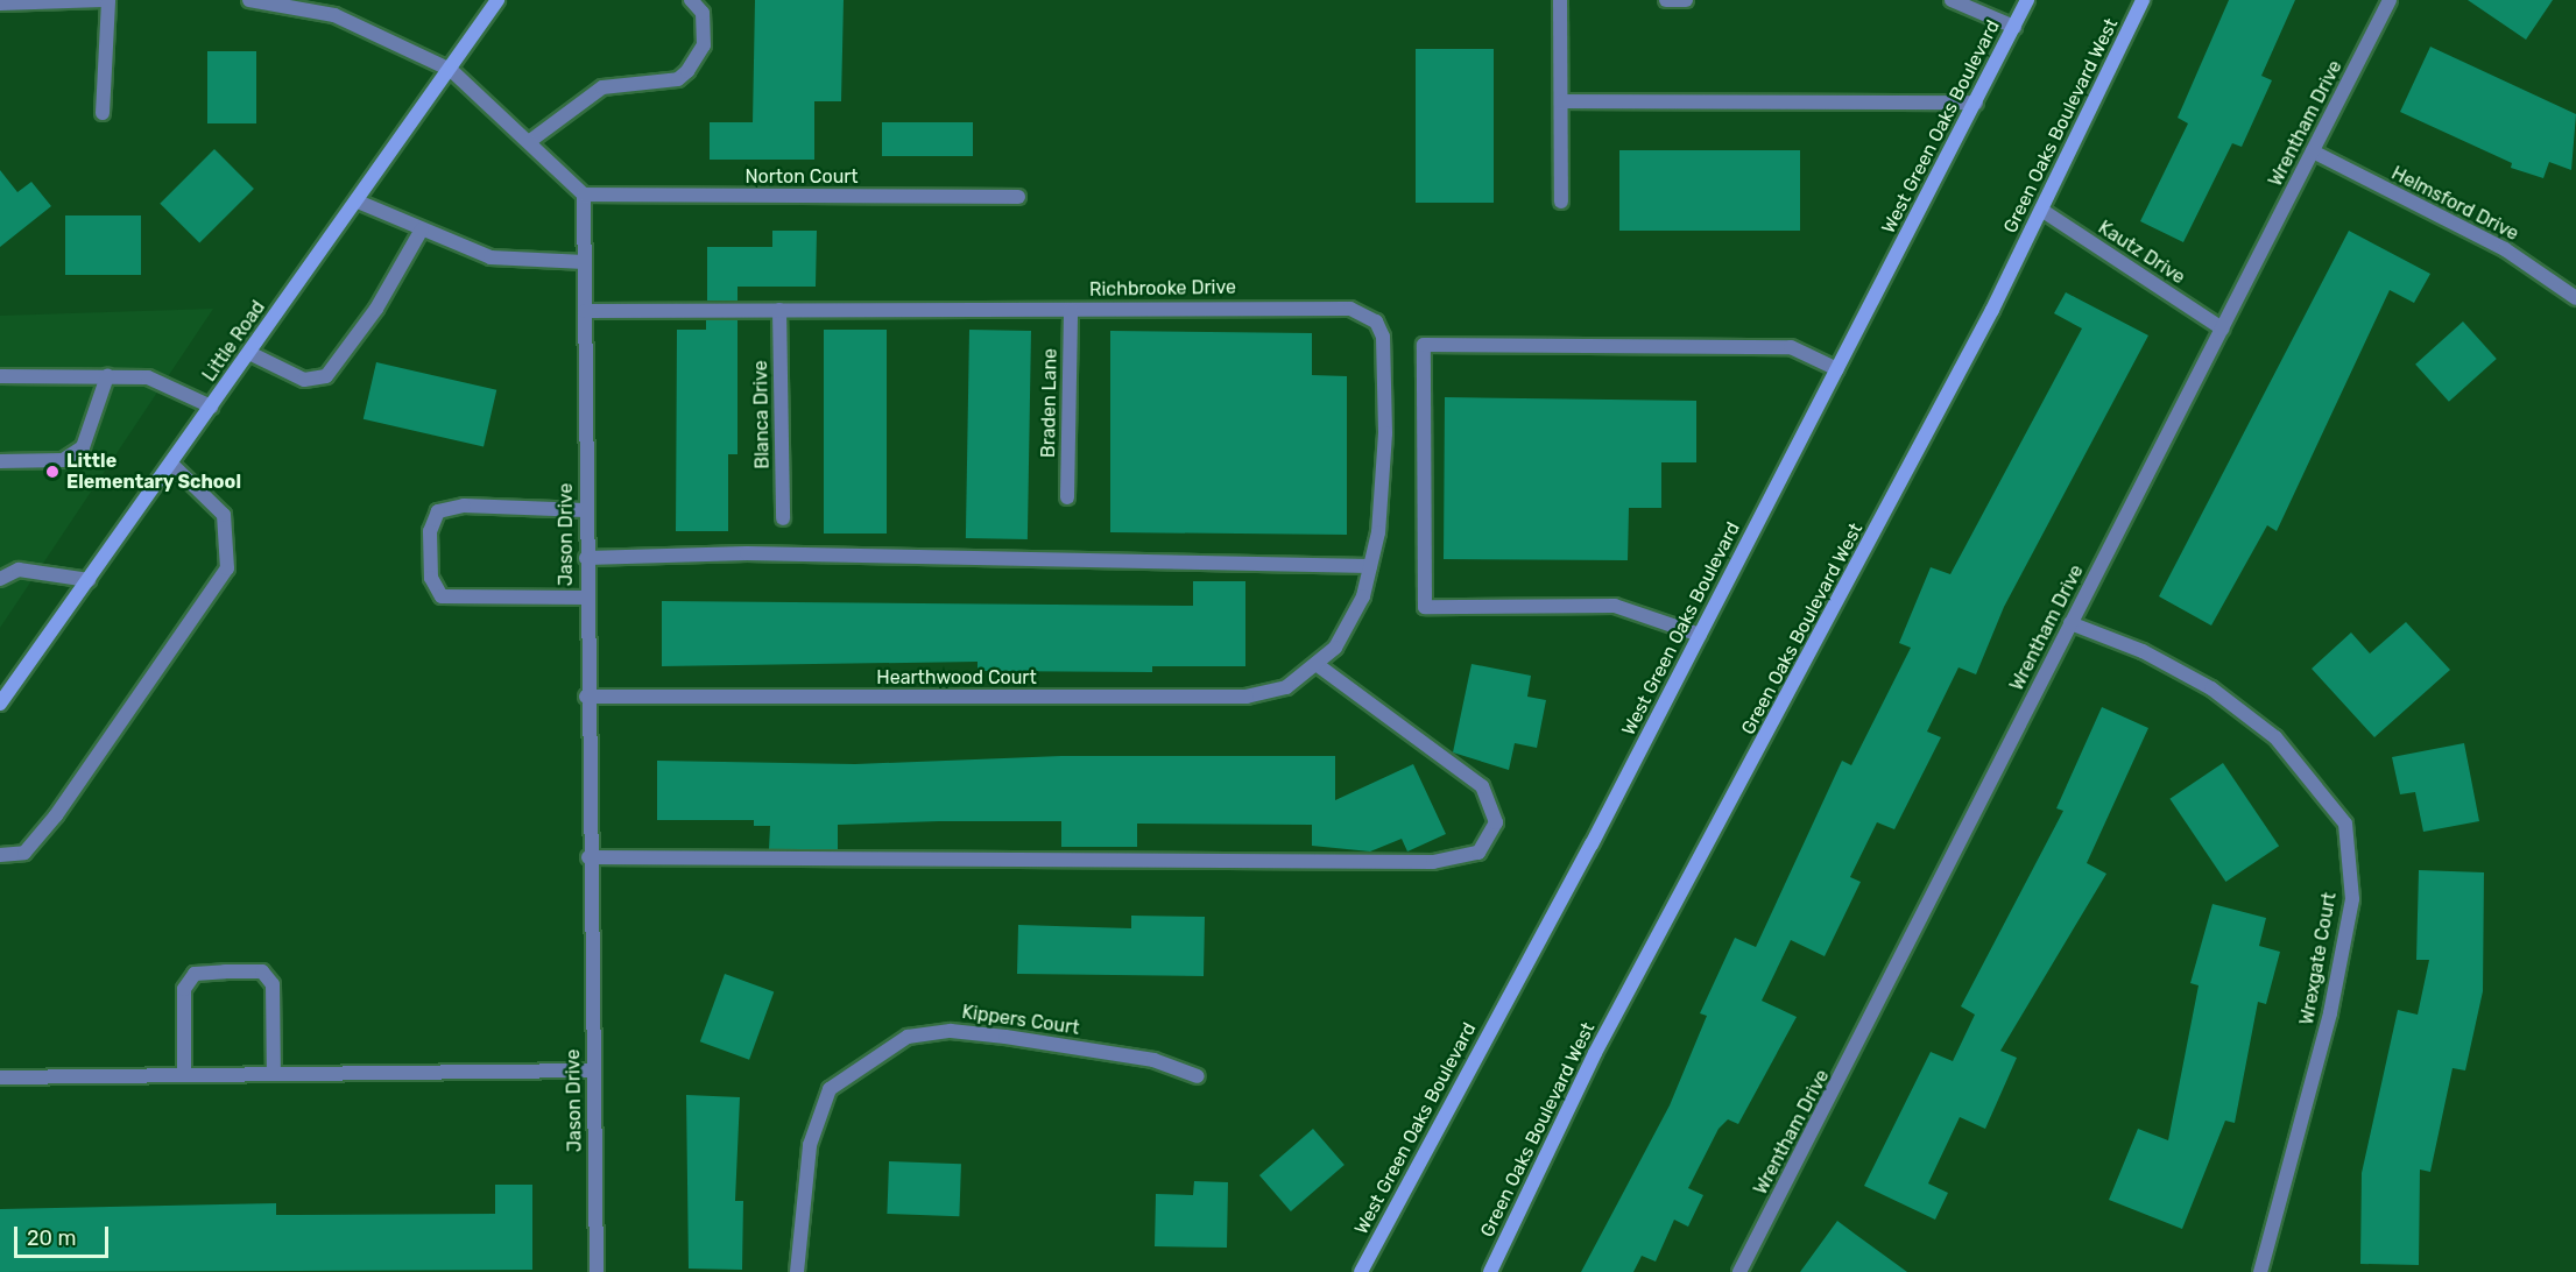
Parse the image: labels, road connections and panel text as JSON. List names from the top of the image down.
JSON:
{
  "streets": {
    "main road": ["Green Oaks Boulevard West", "West Green Oaks Boulevard", "Little Road"],
    "street": [
      "Wrentham Drive",
      "Norton Court",
      "Helmsford Drive",
      "Kautz Drive",
      "Richbrooke Drive",
      "Braden Lane",
      "Blanca Drive",
      "Jason Drive",
      "Hearthwood Court",
      "Wrexgate Court",
      "Kippers Court"
    ]
  },
  "crossings": [
    ["Wrentham Drive", "Helmsford Drive"],
    ["Wrentham Drive", "Kautz Drive"],
    ["Wrentham Drive", "Wrexgate Court"],
    ["Green Oaks Boulevard West", "Kautz Drive"],
    ["Norton Court", "Jason Drive"],
    ["Richbrooke Drive", "Braden Lane"],
    ["Richbrooke Drive", "Blanca Drive"],
    ["Richbrooke Drive", "Jason Drive"],
    ["Richbrooke Drive", "Hearthwood Court"],
    ["Jason Drive", "Hearthwood Court"]
  ],
  "places": ["Little Elementary School"],
  "scale_bar": "20 m"
}
